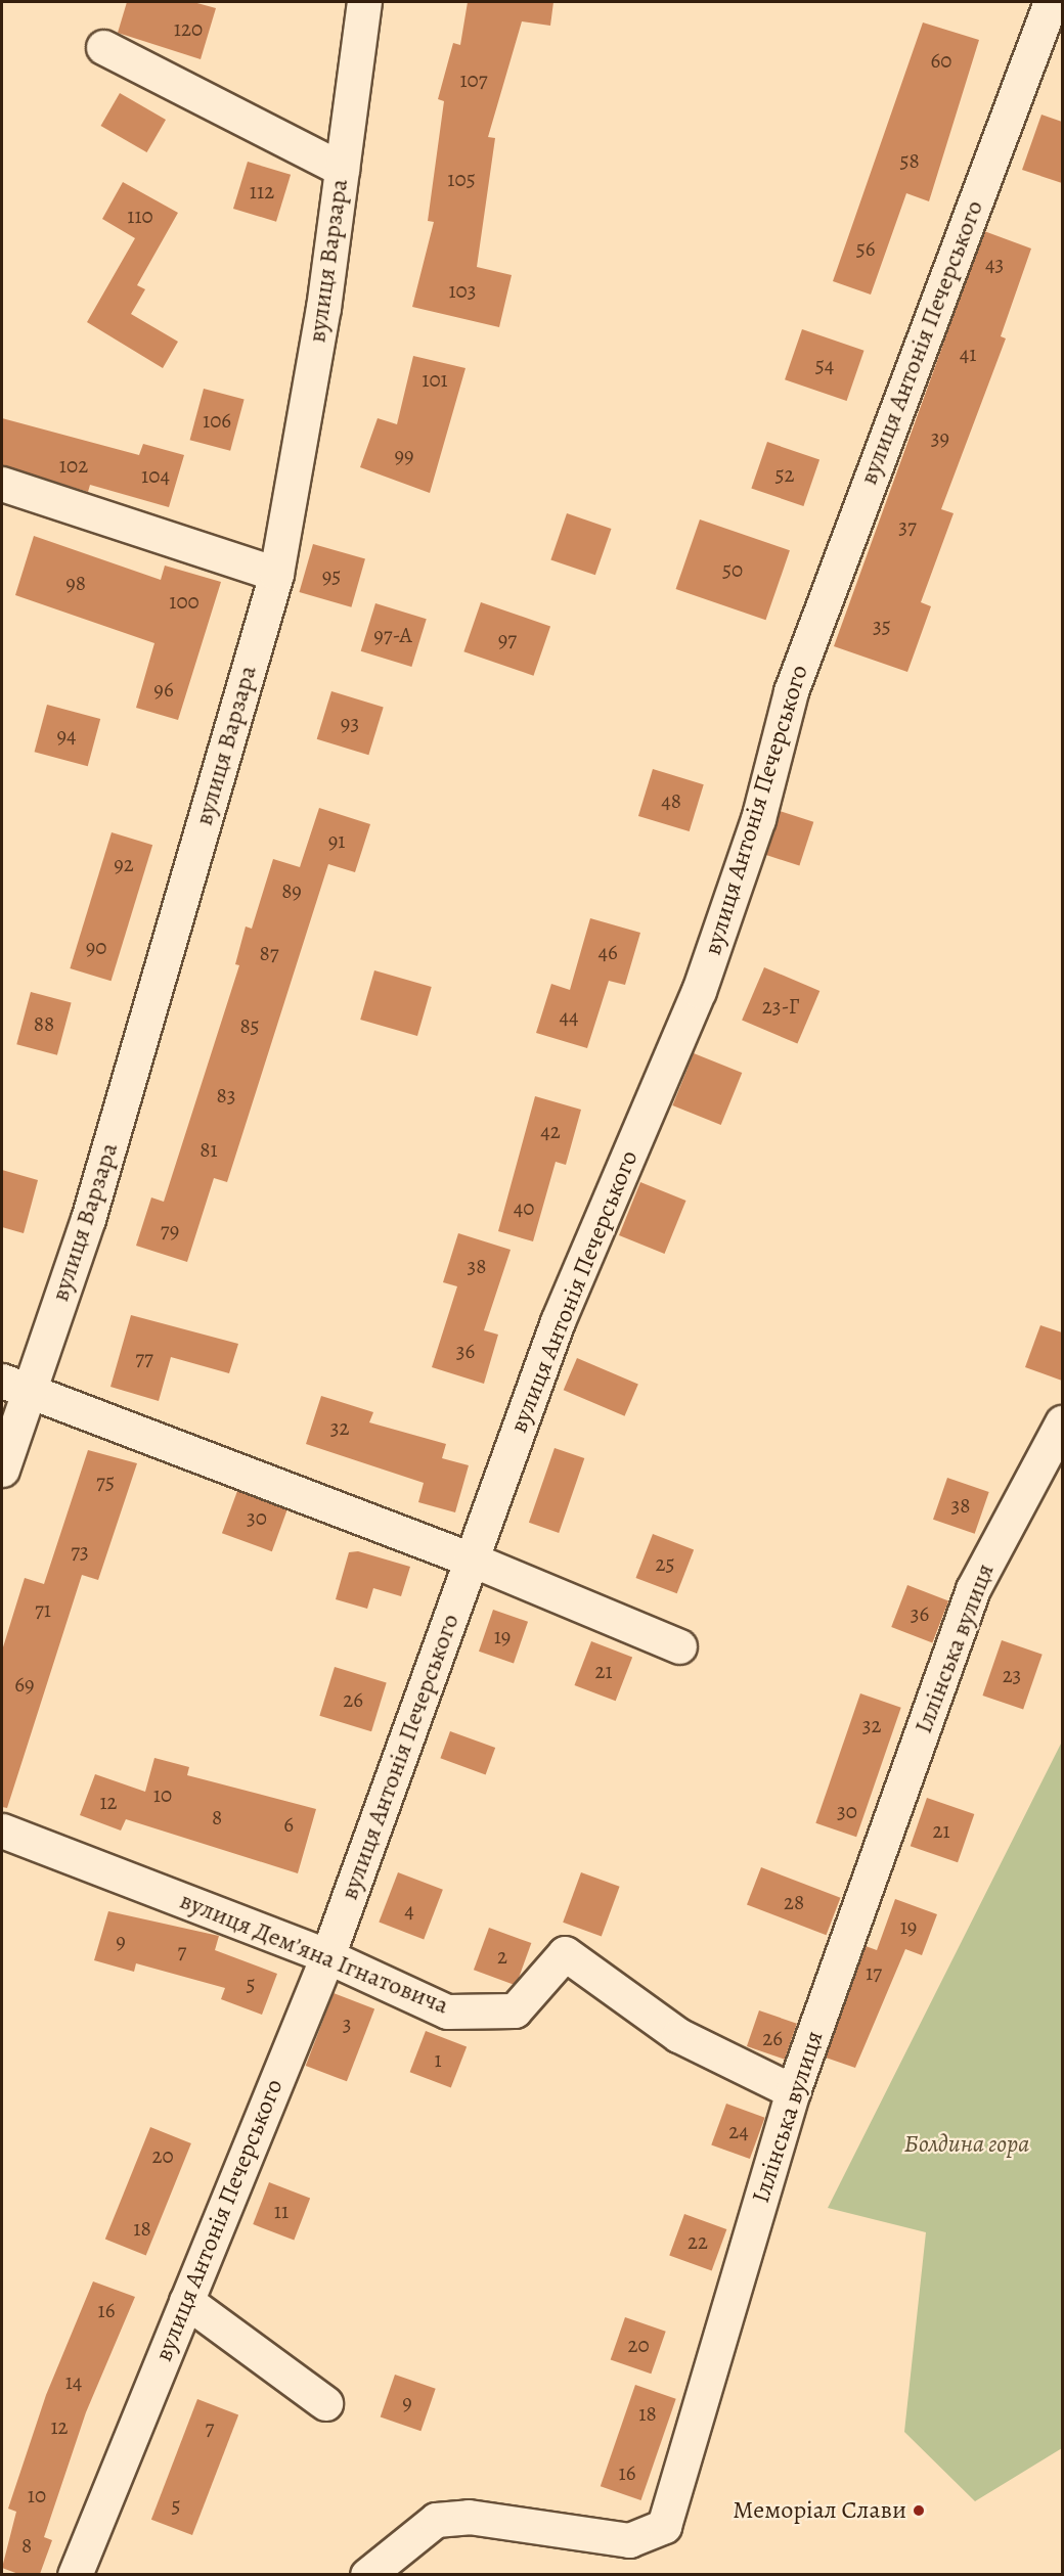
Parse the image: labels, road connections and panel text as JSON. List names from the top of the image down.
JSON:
{
  "streets": {
    "street": [
      "вулиця Варзара",
      "вулиця Антонія Печерського",
      "Іллінська вулиця",
      "вулиця Демʼяна Ігнатовича"
    ]
  },
  "crossings": [
    ["вулиця Антонія Печерського", "вулиця Демʼяна Ігнатовича"],
    ["Іллінська вулиця", "вулиця Демʼяна Ігнатовича"]
  ],
  "parks": ["Болдина гора"],
  "places": ["Меморіал Слави"],
  "house_numbers": [
    "120",
    "60",
    "107",
    "58",
    "105",
    "112",
    "110",
    "56",
    "43",
    "103",
    "41",
    "54",
    "101",
    "106",
    "39",
    "99",
    "102",
    "52",
    "104",
    "37",
    "50",
    "95",
    "98",
    "100",
    "35",
    "97-А",
    "97",
    "96",
    "93",
    "94",
    "48",
    "91",
    "92",
    "89",
    "90",
    "46",
    "87",
    "23-Г",
    "44",
    "88",
    "85",
    "83",
    "42",
    "81",
    "40",
    "79",
    "38",
    "36",
    "77",
    "32",
    "75",
    "38",
    "30",
    "73",
    "25",
    "71",
    "36",
    "19",
    "21",
    "23",
    "69",
    "26",
    "32",
    "10",
    "12",
    "30",
    "8",
    "6",
    "21",
    "28",
    "4",
    "19",
    "9",
    "7",
    "2",
    "17",
    "5",
    "3",
    "26",
    "1",
    "24",
    "20",
    "11",
    "18",
    "22",
    "16",
    "20",
    "14",
    "9",
    "18",
    "12",
    "7",
    "16",
    "10",
    "5",
    "8"
  ]
}
